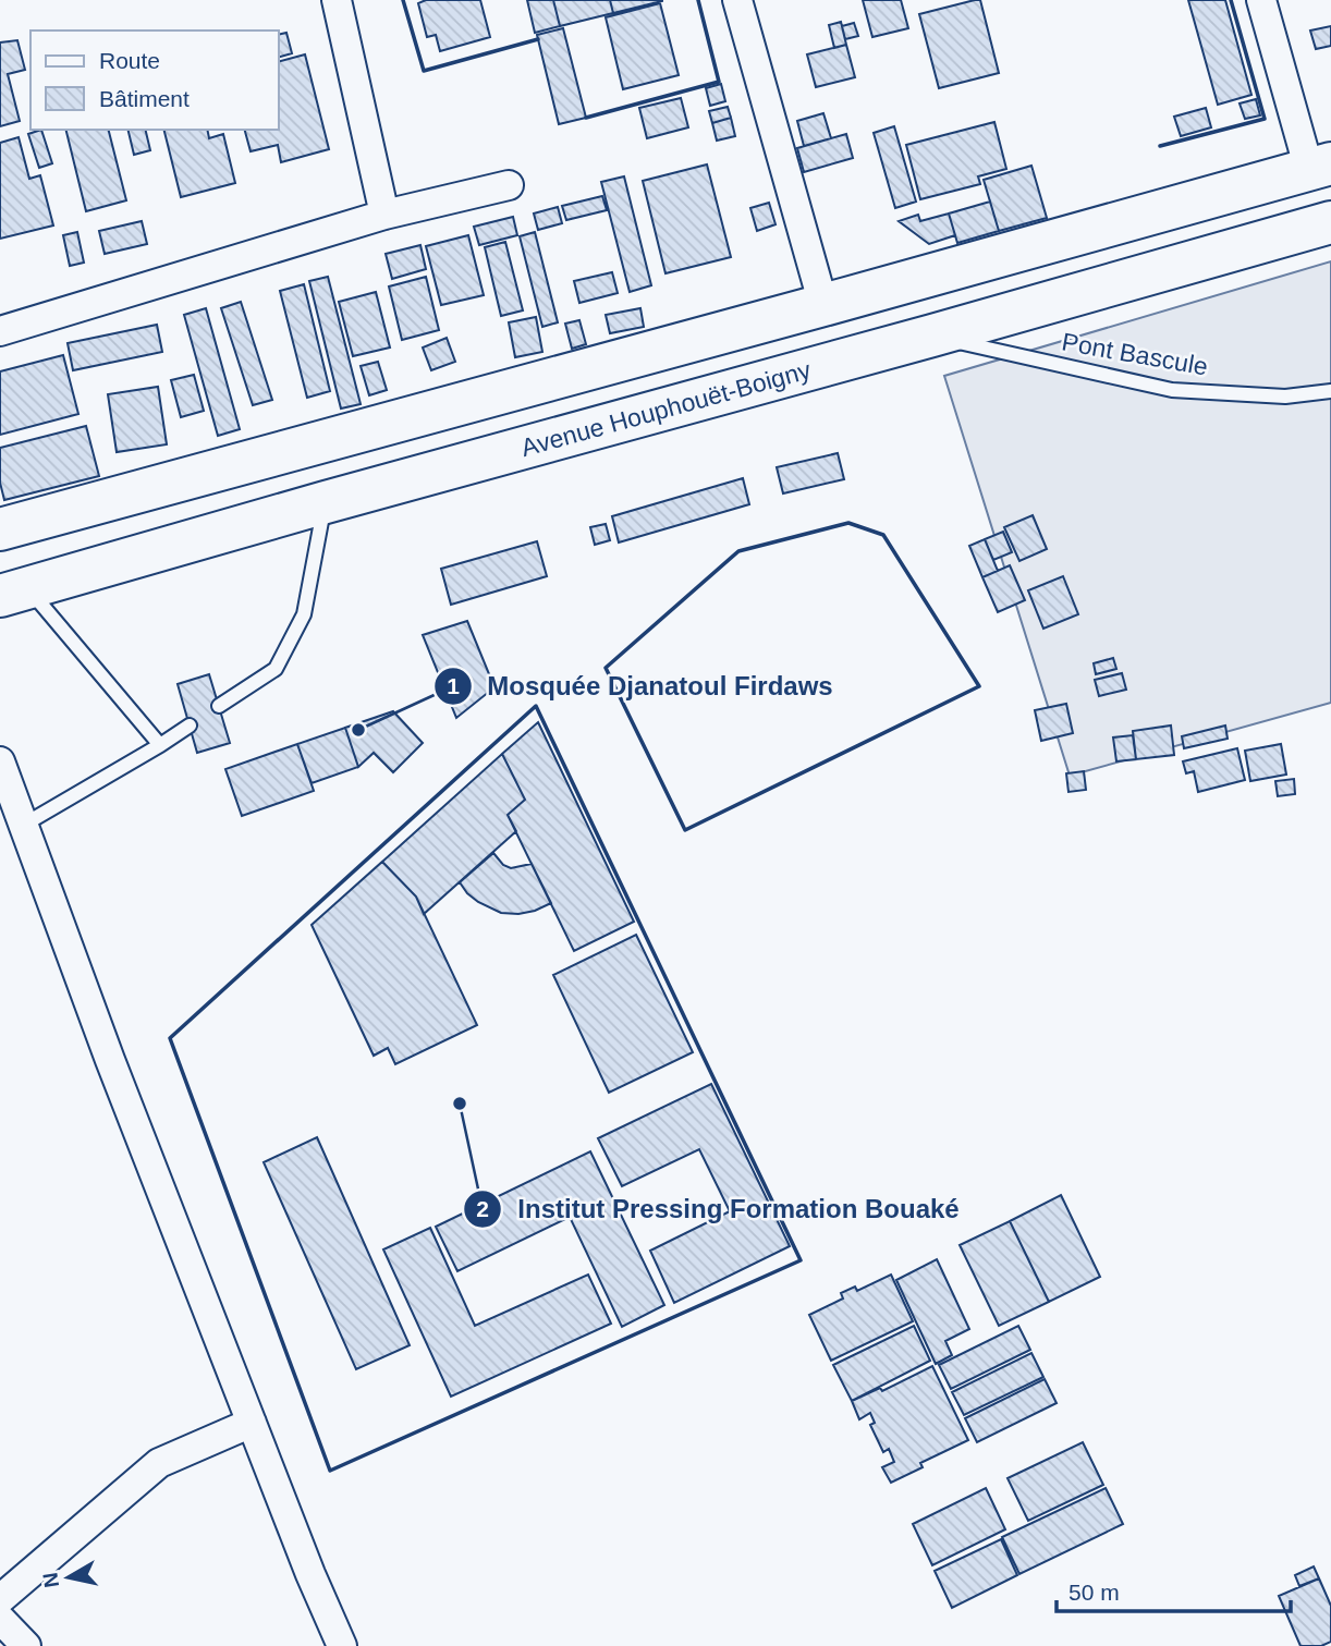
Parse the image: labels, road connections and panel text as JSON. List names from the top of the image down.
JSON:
{
  "streets": {
    "highway": ["Avenue Houphouët-Boigny"],
    "lane": ["Pont Bascule"]
  },
  "crossings": [
    ["Pont Bascule", "Avenue Houphouët-Boigny"]
  ],
  "places": ["Mosquée Djanatoul Firdaws", "Institut Pressing Formation Bouaké"],
  "legend": ["Route", "Bâtiment"],
  "scale_bar": "50 m",
  "north": "left"
}
